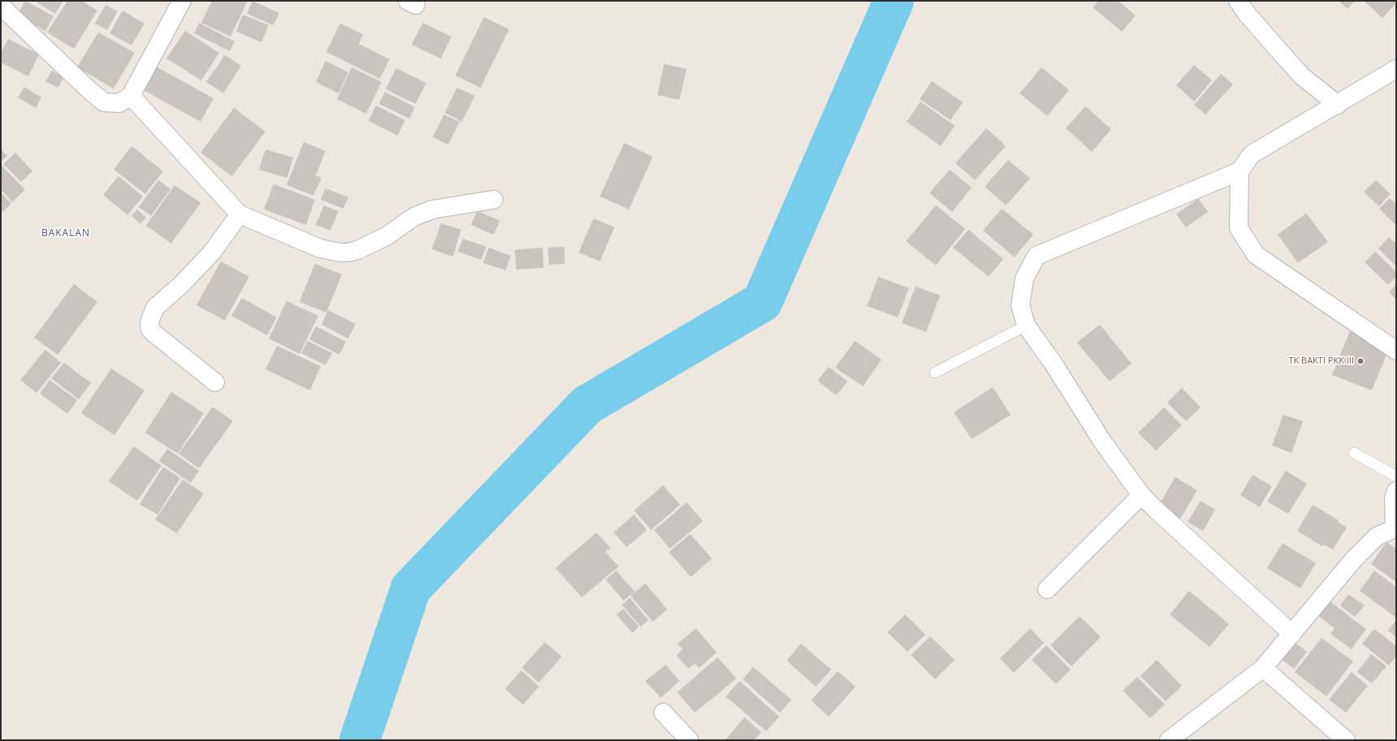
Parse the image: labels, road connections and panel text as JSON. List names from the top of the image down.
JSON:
{
  "districts": ["BAKALAN"],
  "places": ["TK BAKTI PKK III"]
}
